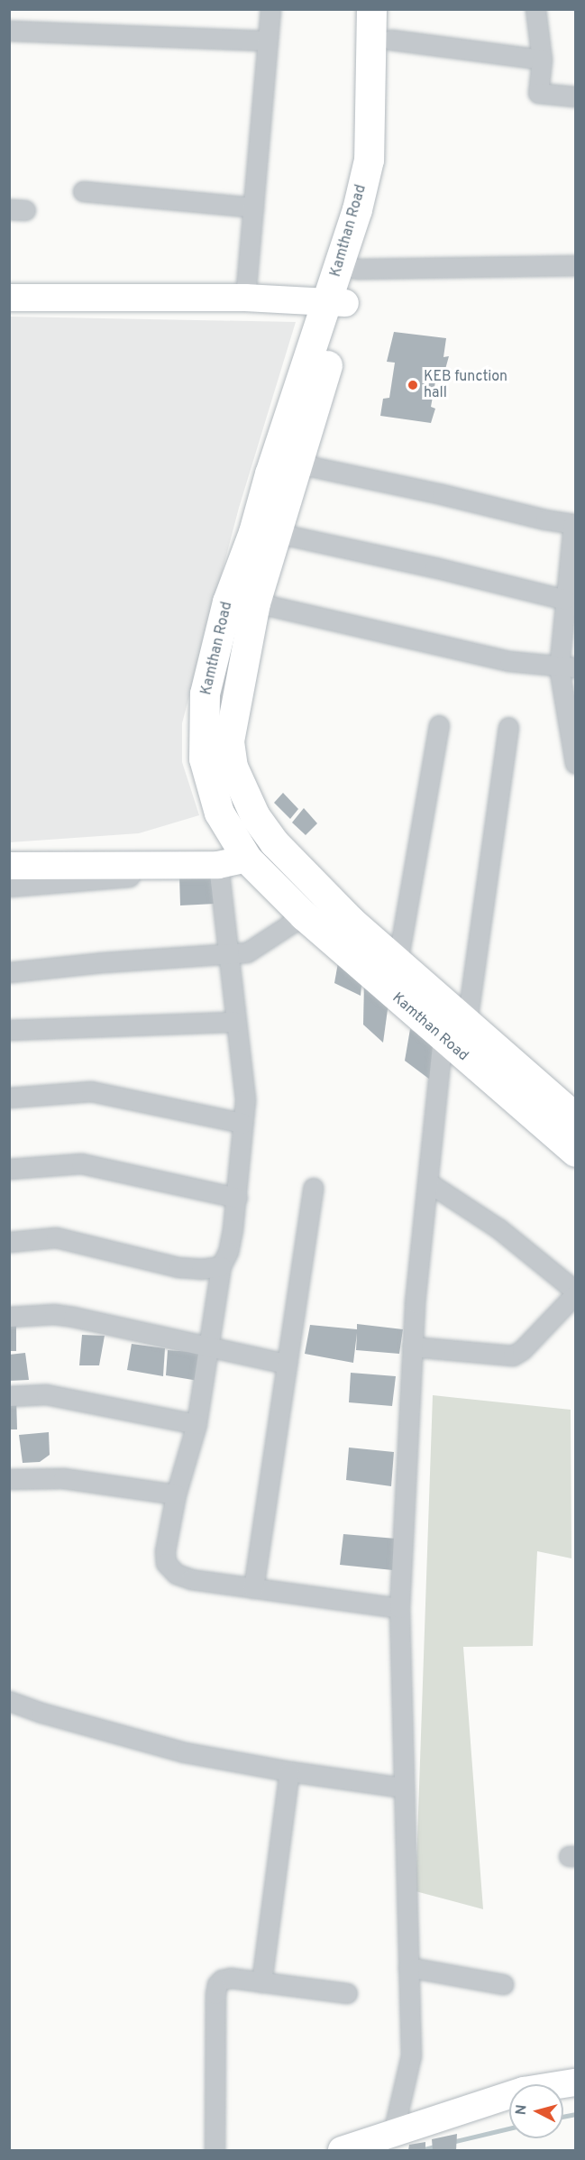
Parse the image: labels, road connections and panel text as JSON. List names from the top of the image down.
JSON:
{
  "streets": {
    "main road": ["Kamthan Road"]
  },
  "places": ["KEB function hall"],
  "north": "left"
}
